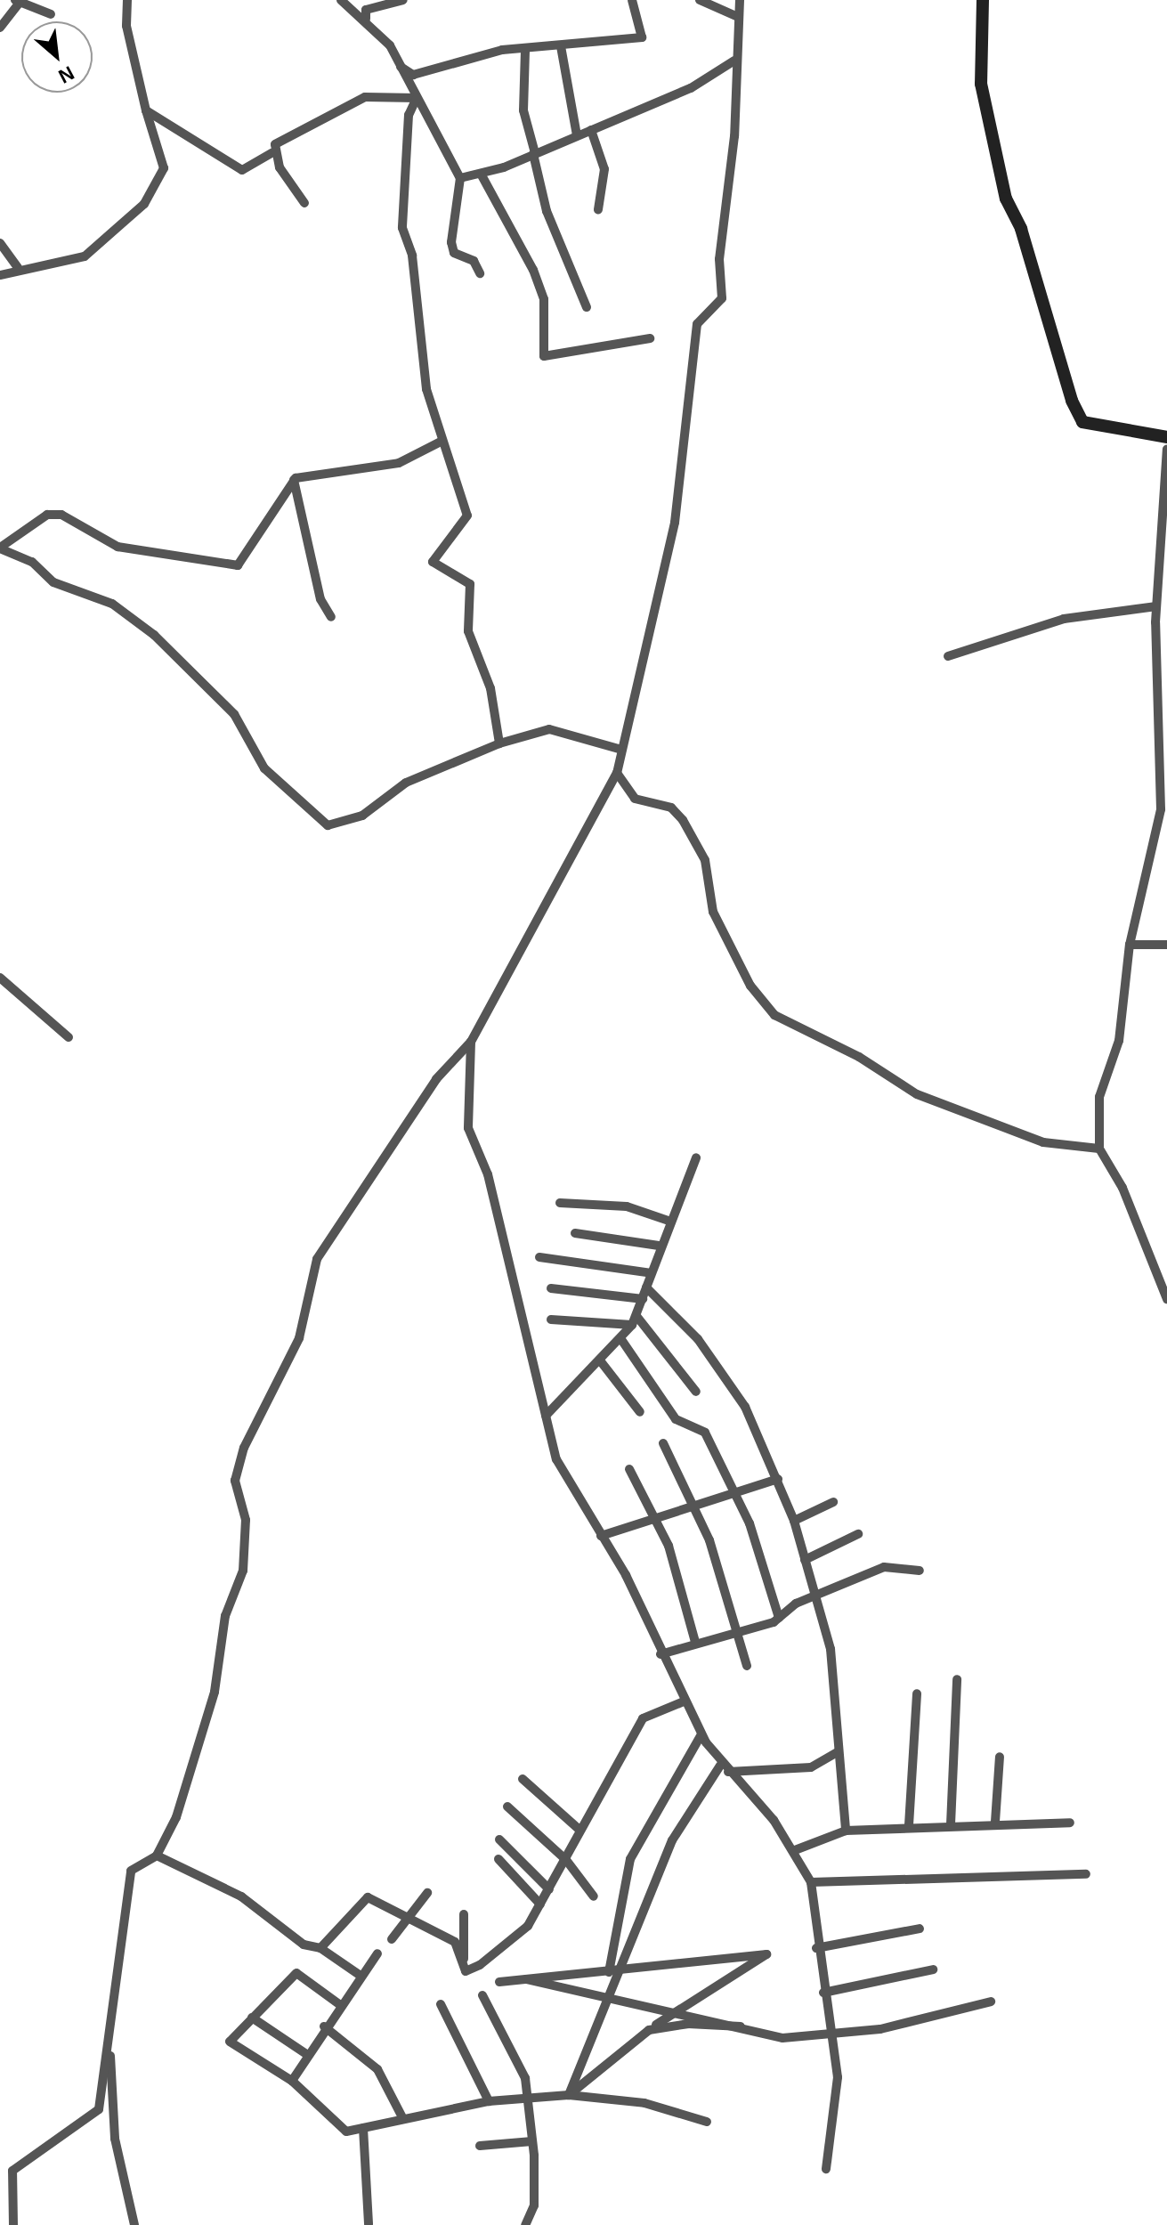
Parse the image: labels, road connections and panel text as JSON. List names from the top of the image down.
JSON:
{
  "north": "bottom right"
}
